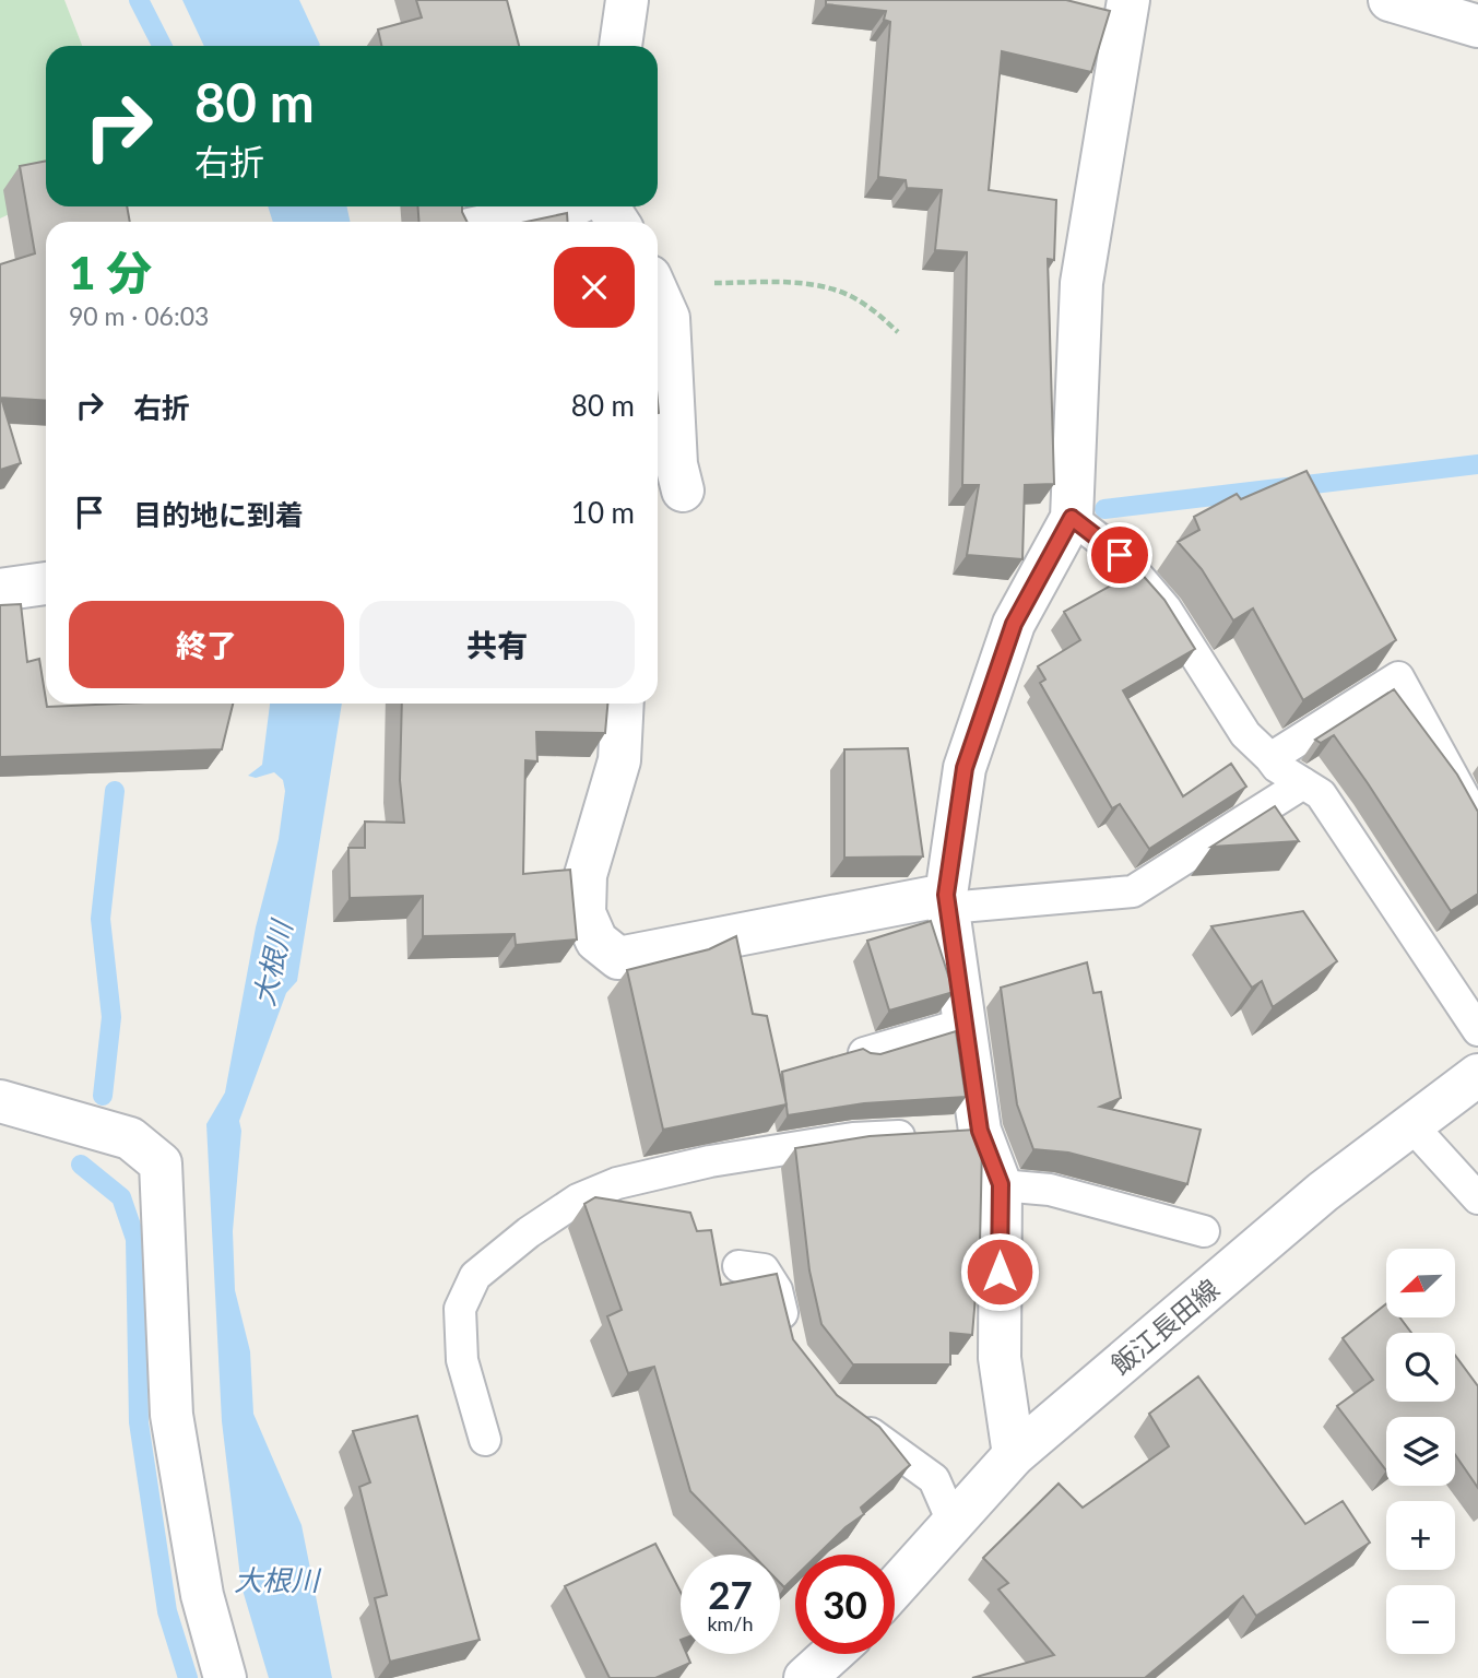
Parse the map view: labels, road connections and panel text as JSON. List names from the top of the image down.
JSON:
{
  "streets": {
    "street": ["飯江長田線"]
  },
  "water": ["大根川"],
  "north": "bottom left",
  "page": {
    "turn": ["80 m", "右折"],
    "heading": ["1 分", "90 m · 06:03"],
    "list": [
      {
        "name": "右折",
        "value": "80 m"
      },
      {
        "name": "目的地に到着",
        "value": "10 m"
      }
    ],
    "buttons": ["終了", "共有"],
    "map_buttons": ["+", "−"],
    "speed": "27 km/h",
    "limit": "30"
  }
}
